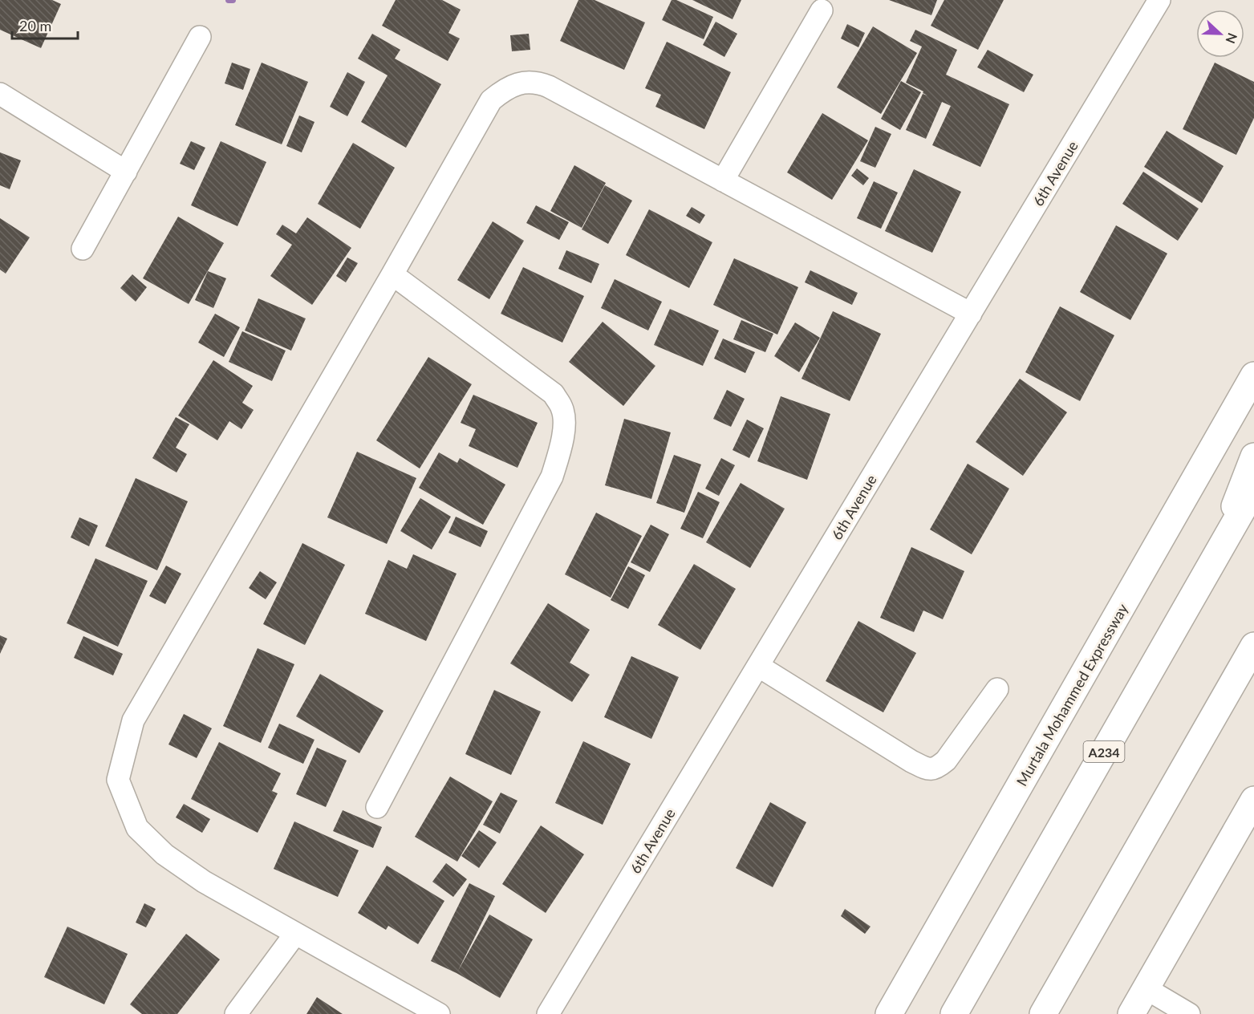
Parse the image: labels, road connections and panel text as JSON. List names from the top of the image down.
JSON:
{
  "streets": {
    "highway": ["Murtala Mohammed Expressway", "A234"],
    "street": ["6th Avenue"]
  },
  "scale_bar": "20 m",
  "north": "right"
}
